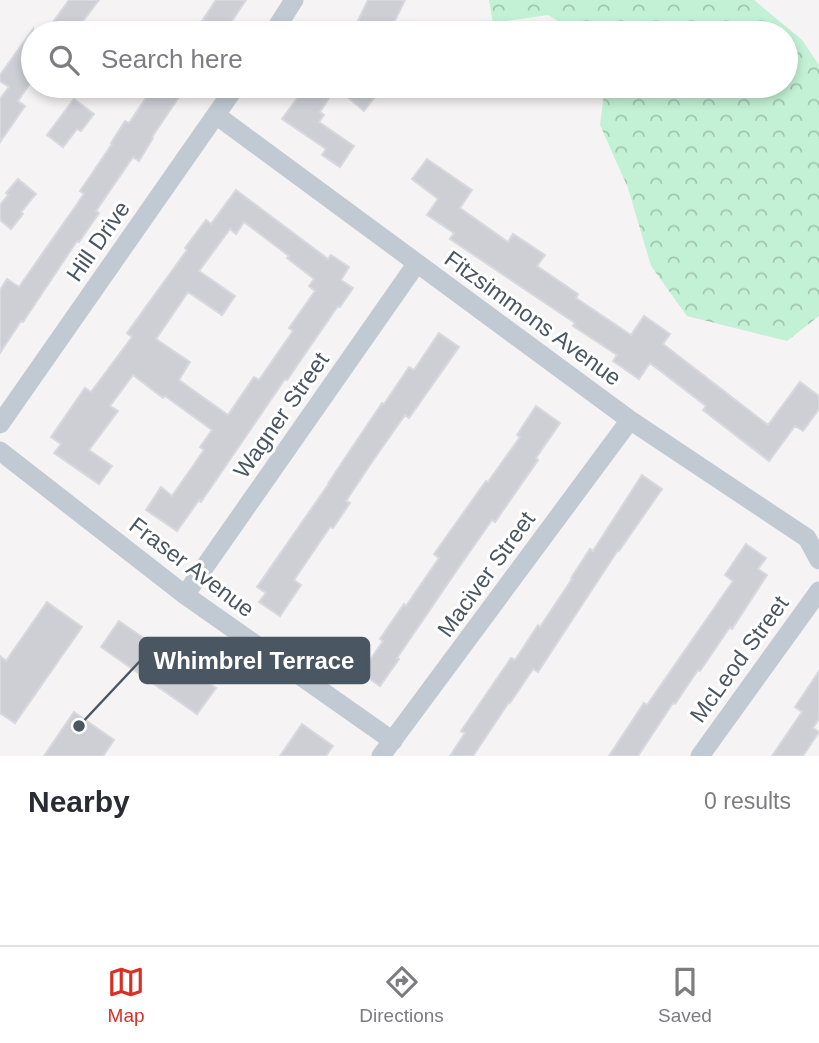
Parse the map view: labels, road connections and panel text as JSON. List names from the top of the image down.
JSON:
{
  "streets": {
    "street": [
      "Hill Drive",
      "Fitzsimmons Avenue",
      "Wagner Street",
      "Fraser Avenue",
      "Maciver Street",
      "McLeod Street"
    ]
  },
  "crossings": [
    ["Hill Drive", "Fitzsimmons Avenue"],
    ["Fitzsimmons Avenue", "Wagner Street"],
    ["Fitzsimmons Avenue", "Maciver Street"],
    ["Wagner Street", "Fraser Avenue"],
    ["Fraser Avenue", "Maciver Street"]
  ],
  "places": ["Whimbrel Terrace"],
  "page": {
    "search": "Search here",
    "heading": ["Nearby", "0 results"],
    "nav": ["Map", "Directions", "Saved"]
  }
}
